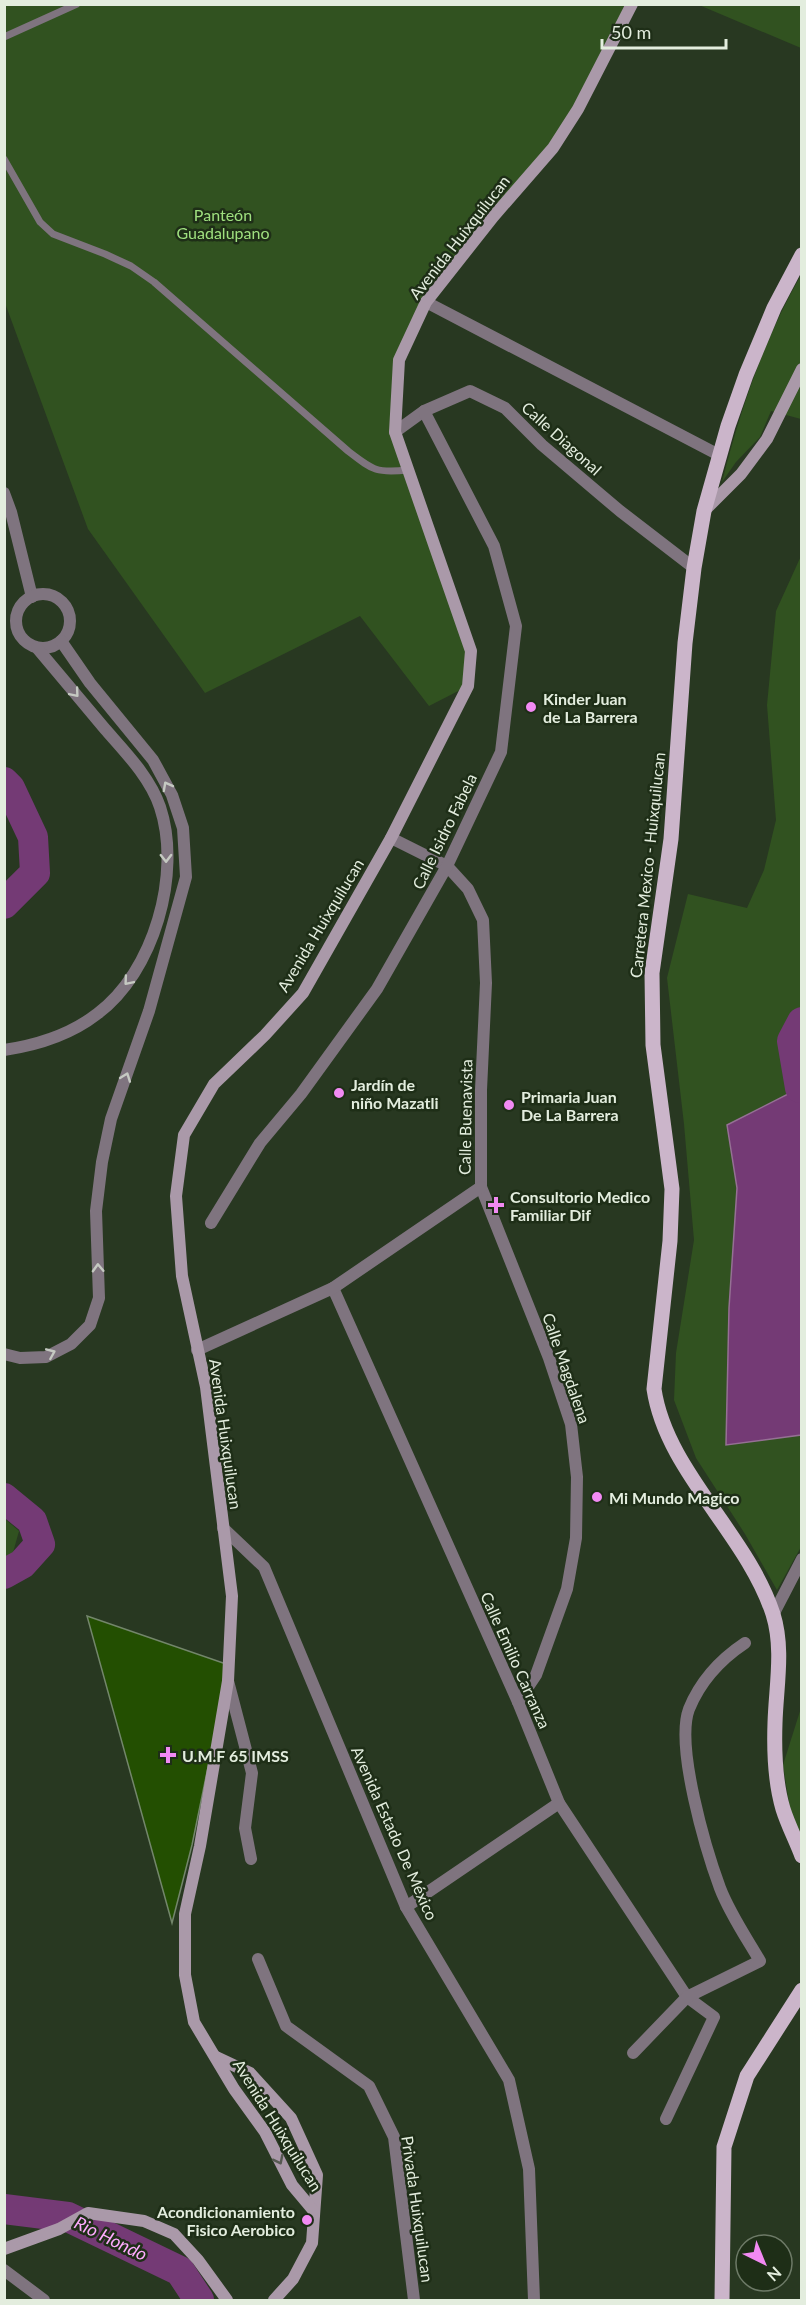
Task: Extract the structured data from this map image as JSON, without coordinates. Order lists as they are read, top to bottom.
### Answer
{
  "streets": {
    "main road": ["Carretera Mexico - Huixquilucan"],
    "street": [
      "Avenida Huixquilucan",
      "Calle Diagonal",
      "Calle Isidro Fabela",
      "Calle Buenavista",
      "Calle Magdalena",
      "Calle Emilio Carranza",
      "Avenida Estado De México",
      "Privada Huixquilucan"
    ]
  },
  "crossings": [
    ["Avenida Huixquilucan", "Calle Diagonal"],
    ["Avenida Huixquilucan", "Calle Buenavista"],
    ["Avenida Huixquilucan", "Avenida Estado De México"],
    ["Calle Diagonal", "Calle Isidro Fabela"],
    ["Calle Diagonal", "Carretera Mexico - Huixquilucan"],
    ["Calle Isidro Fabela", "Calle Buenavista"],
    ["Calle Buenavista", "Calle Magdalena"],
    ["Calle Buenavista", "Calle Emilio Carranza"],
    ["Calle Magdalena", "Calle Emilio Carranza"]
  ],
  "water": ["Rio Hondo"],
  "parks": ["Panteón Guadalupano"],
  "places": {
    "other": [
      "Kinder Juan de La Barrera",
      "Jardín de niño Mazatli",
      "Primaria Juan De La Barrera",
      "Mi Mundo Magico",
      "Acondicionamiento Fisico Aerobico"
    ],
    "health": ["Consultorio Medico Familiar Dif", "U.M.F 65 IMSS"]
  },
  "scale_bar": "50 m",
  "north": "bottom right"
}
